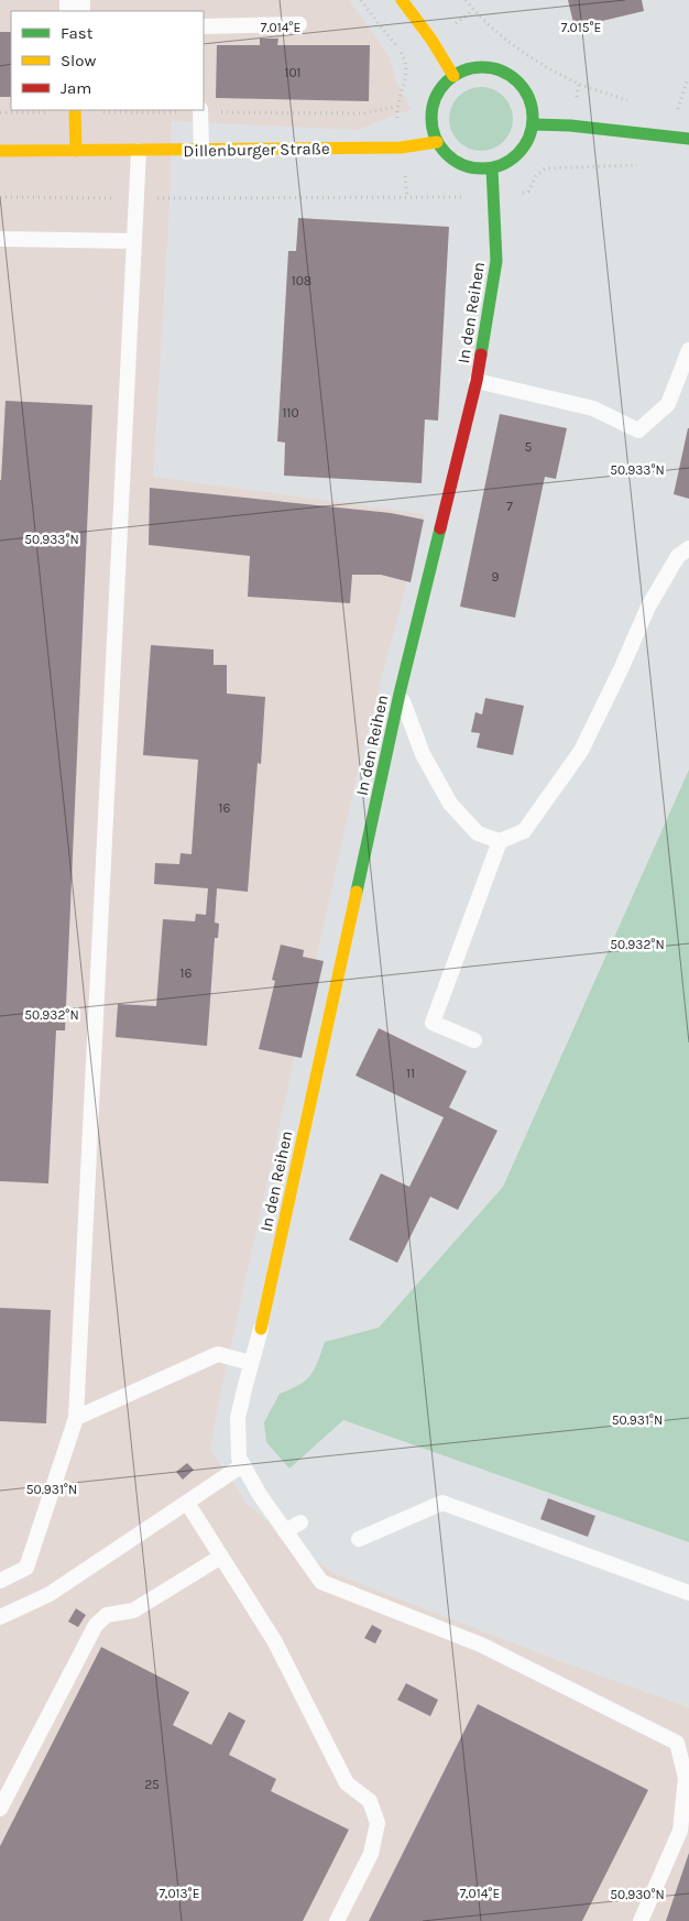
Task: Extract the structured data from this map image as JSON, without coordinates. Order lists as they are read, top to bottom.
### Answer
{
  "streets": {
    "street": ["Dillenburger Straße", "In den Reihen"]
  },
  "crossings": [
    ["Dillenburger Straße", "In den Reihen"]
  ],
  "house_numbers": [
    "101",
    "108",
    "110",
    "5",
    "7",
    "9",
    "16",
    "16",
    "11",
    "25"
  ],
  "legend": ["Fast", "Slow", "Jam"],
  "coordinates": [
    "7.014°E",
    "7.015°E",
    "50.933°N",
    "50.932°N",
    "50.931°N",
    "7.013°E",
    "50.930°N"
  ]
}
